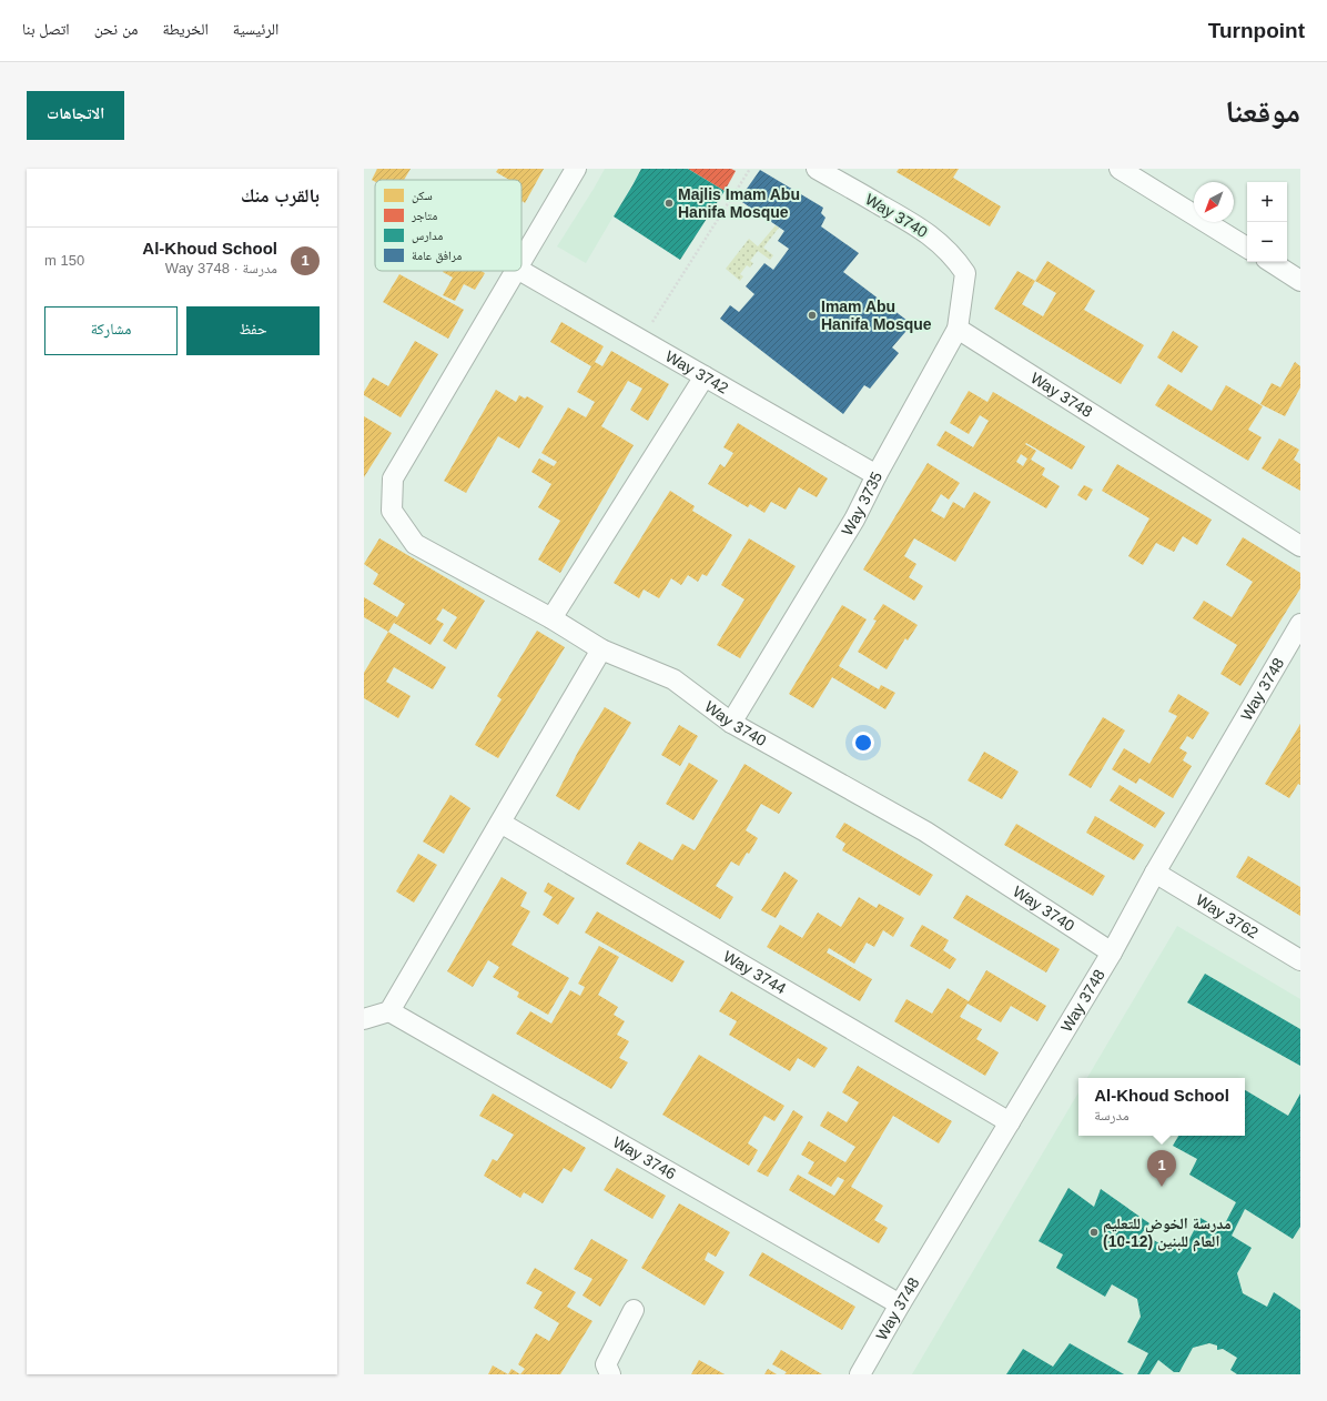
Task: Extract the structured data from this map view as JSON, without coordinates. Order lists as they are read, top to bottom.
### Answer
{
  "streets": {
    "street": [
      "Way 3740",
      "Way 3742",
      "Way 3748",
      "Way 3735",
      "Way 3762",
      "Way 3744",
      "Way 3746"
    ]
  },
  "crossings": [
    ["Way 3740", "Way 3748"],
    ["Way 3740", "Way 3735"],
    ["Way 3742", "Way 3735"],
    ["Way 3748", "Way 3735"],
    ["Way 3748", "Way 3762"],
    ["Way 3748", "Way 3744"],
    ["Way 3748", "Way 3746"]
  ],
  "places": ["Majlis Imam Abu Hanifa Mosque", "Imam Abu Hanifa Mosque", "مدرسة الخوض للتعليم العام للبنين (12-10)"],
  "legend": [
    "سكن",
    "متاجر",
    "مدارس",
    "مرافق عامة"
  ],
  "north": "bottom left",
  "page": {
    "header": "Turnpoint",
    "nav": [
      "الرئيسية",
      "الخريطة",
      "من نحن",
      "اتصل بنا"
    ],
    "title": "موقعنا",
    "buttons": [
      "الاتجاهات",
      ["حفظ", "مشاركة"]
    ],
    "heading": "بالقرب منك",
    "map_buttons": ["+", "−"],
    "list": [
      {
        "mark": "1",
        "name": "Al-Khoud School",
        "note": "مدرسة · Way 3748",
        "value": "150 m"
      }
    ],
    "popup": ["Al-Khoud School", "مدرسة"],
    "pins": "1"
  }
}
